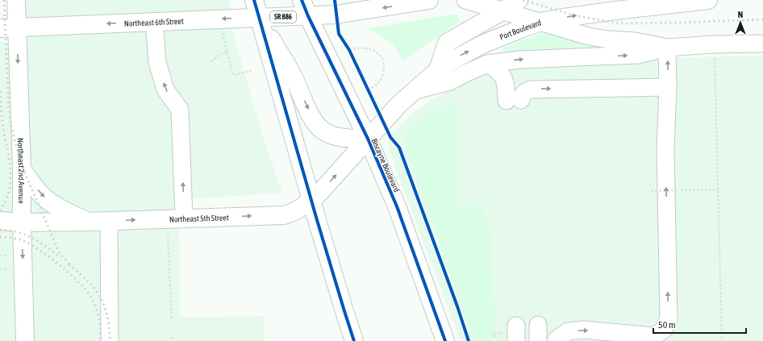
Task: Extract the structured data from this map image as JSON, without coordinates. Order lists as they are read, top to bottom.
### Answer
{
  "streets": {
    "main road": [
      "SR 886",
      "Northeast 6th Street",
      "Port Boulevard",
      "Biscayne Boulevard",
      "Northeast 2nd Avenue",
      "Northeast 5th Street"
    ]
  },
  "crossings": [
    ["Northeast 6th Street", "Biscayne Boulevard"],
    ["Northeast 6th Street", "Northeast 2nd Avenue"],
    ["Port Boulevard", "Biscayne Boulevard"],
    ["Port Boulevard", "Northeast 5th Street"],
    ["Biscayne Boulevard", "Northeast 5th Street"],
    ["Northeast 2nd Avenue", "Northeast 5th Street"]
  ],
  "one_way": [
    "Northeast 6th Street",
    "Port Boulevard",
    "Northeast 2nd Avenue",
    "Northeast 5th Street"
  ],
  "scale_bar": "50 m",
  "north": "top"
}
